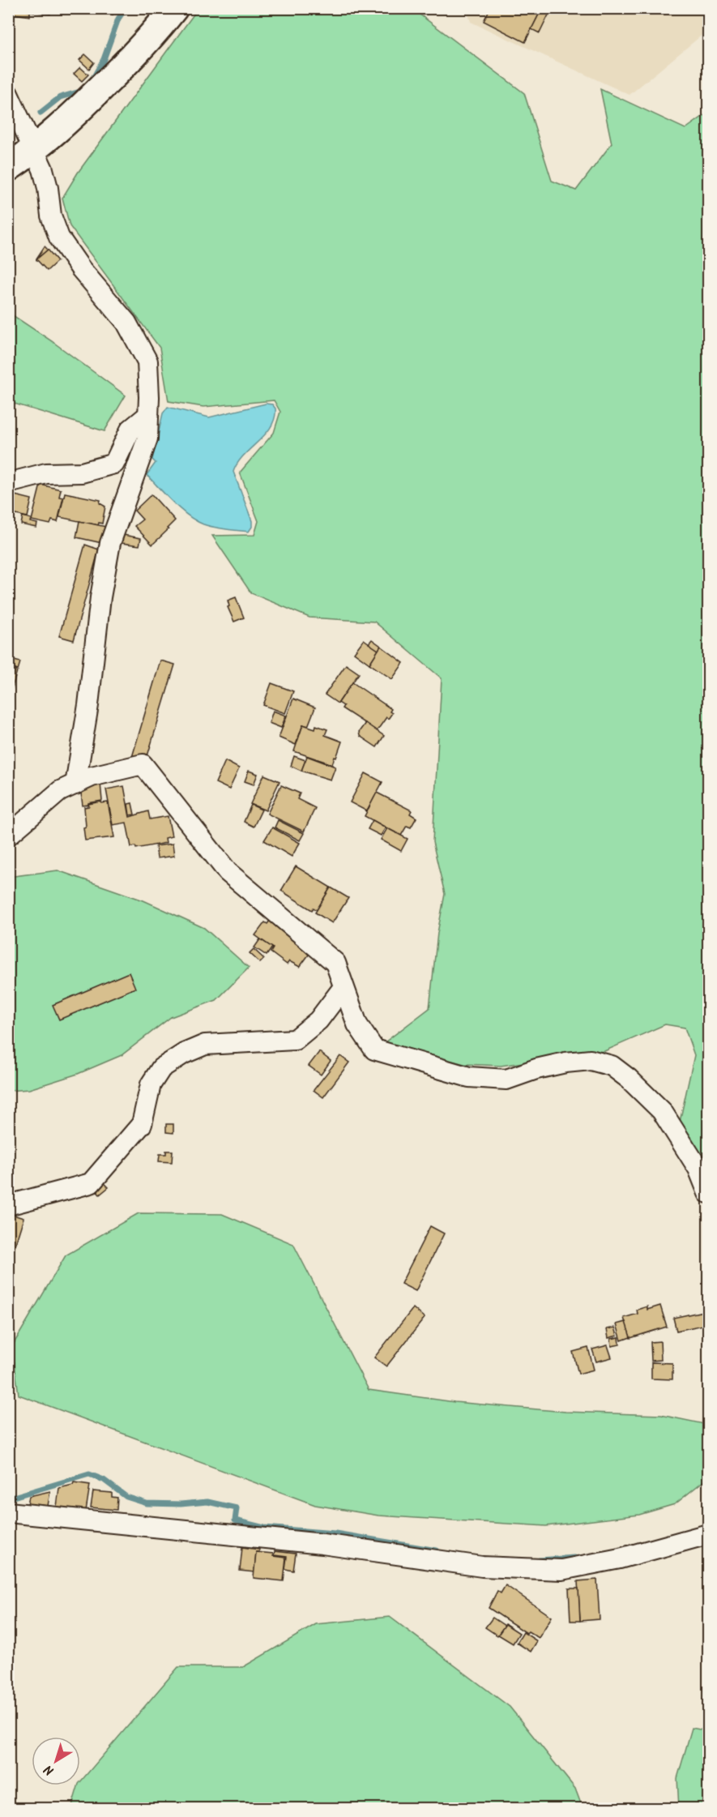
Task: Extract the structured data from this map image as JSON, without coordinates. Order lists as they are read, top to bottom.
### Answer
{
  "north": "bottom left"
}
